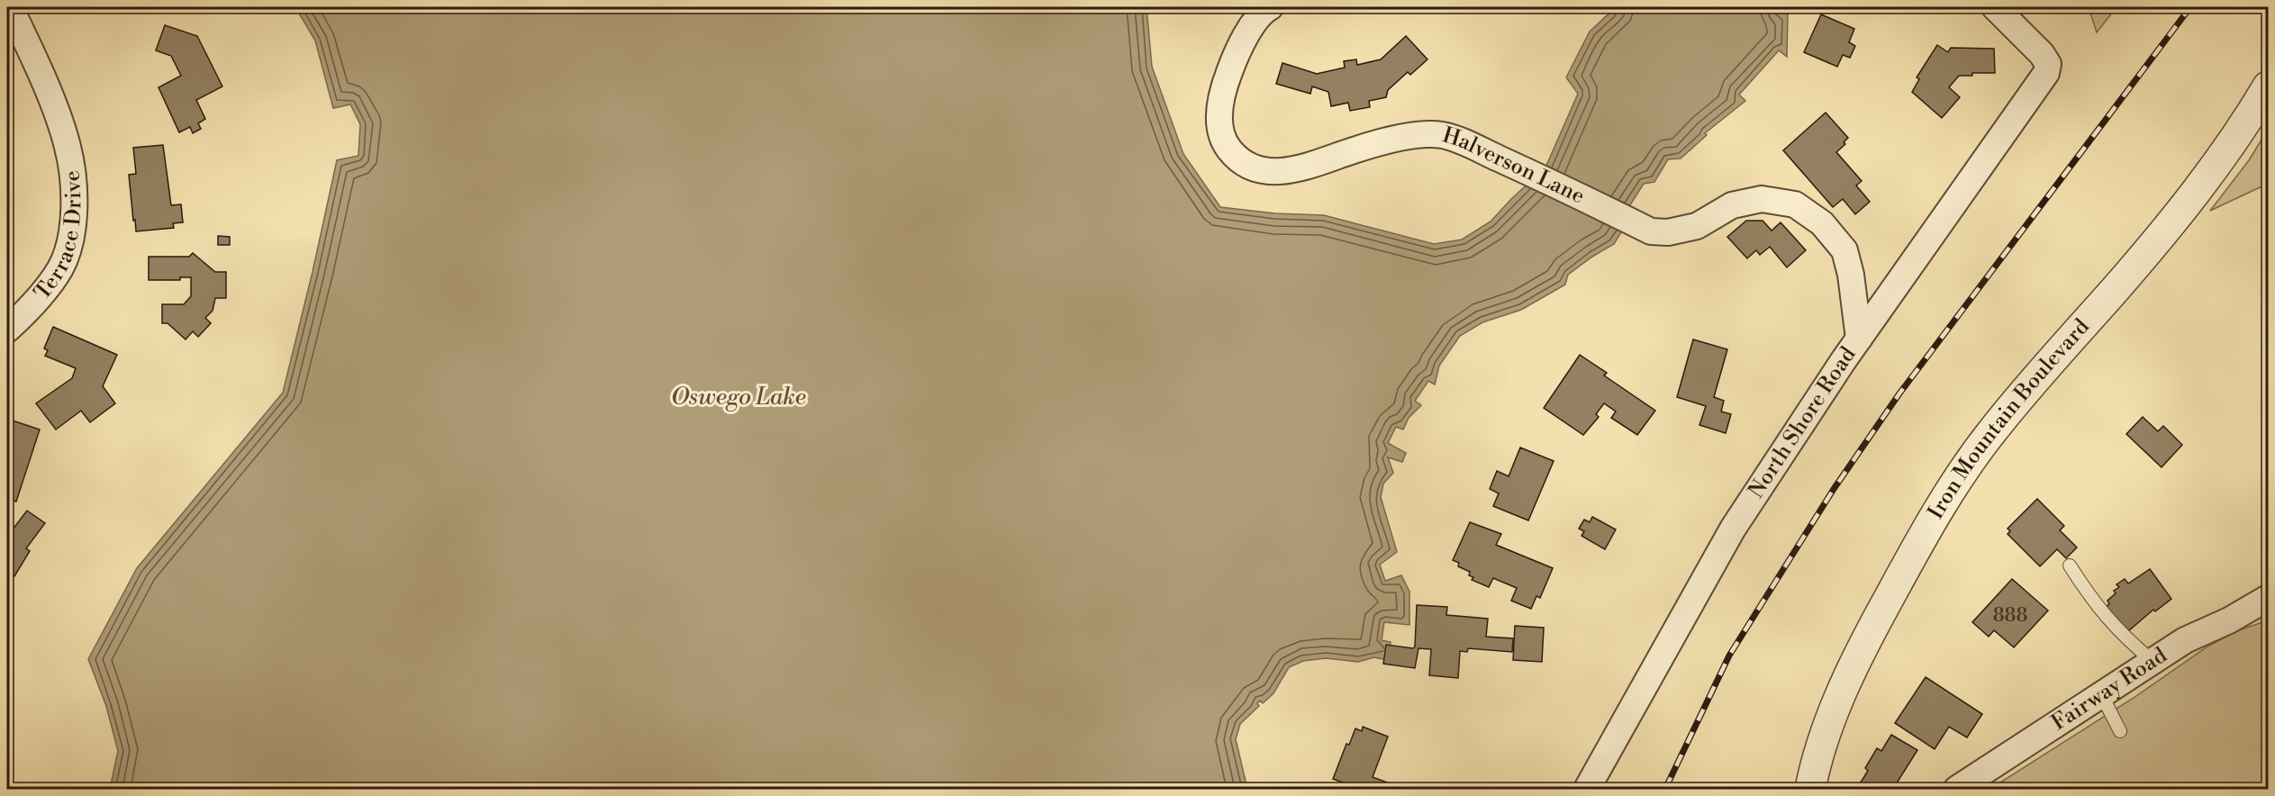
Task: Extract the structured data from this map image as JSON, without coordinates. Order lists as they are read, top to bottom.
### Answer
{
  "streets": {
    "street": [
      "Halverson Lane",
      "Terrace Drive",
      "Iron Mountain Boulevard",
      "North Shore Road",
      "Fairway Road"
    ]
  },
  "crossings": [
    ["Halverson Lane", "North Shore Road"]
  ],
  "water": ["Oswego Lake"],
  "house_numbers": ["888"]
}
